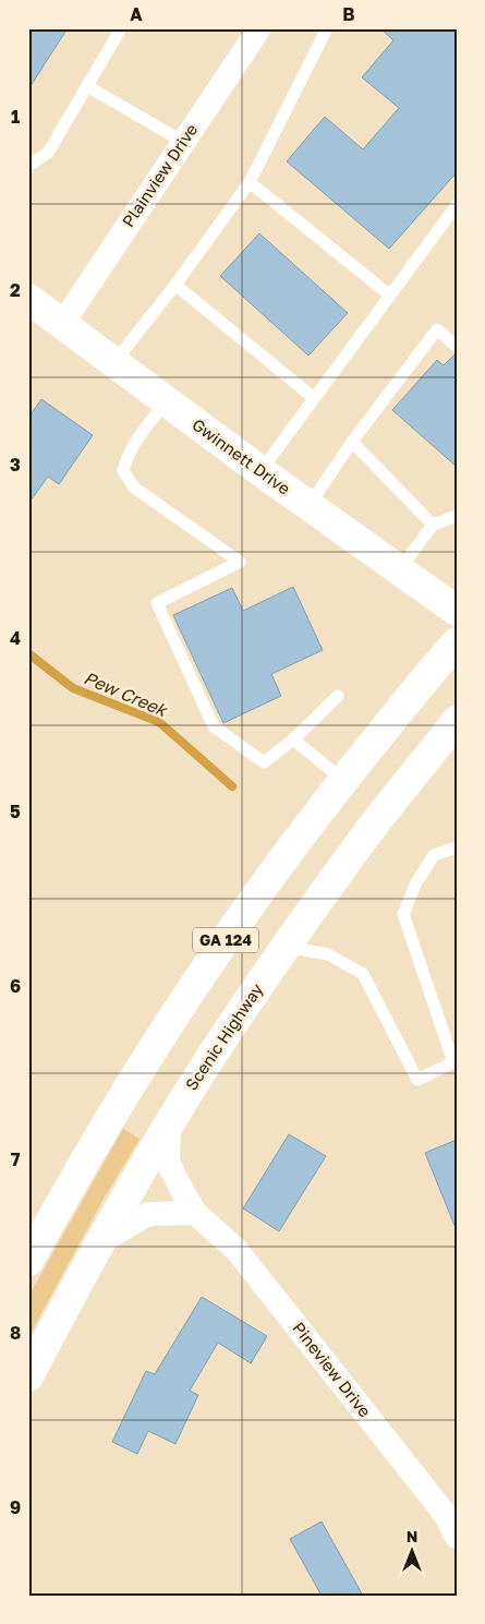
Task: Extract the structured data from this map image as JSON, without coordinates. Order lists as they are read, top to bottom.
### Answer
{
  "streets": {
    "main road": ["Gwinnett Drive", "GA 124", "Scenic Highway"],
    "street": ["Plainview Drive", "Pineview Drive"]
  },
  "crossings": [
    ["Plainview Drive", "Gwinnett Drive"]
  ],
  "water": ["Pew Creek"],
  "north": "top",
  "grid": {
    "columns": ["A", "B"],
    "rows": [
      "1",
      "2",
      "3",
      "4",
      "5",
      "6",
      "7",
      "8",
      "9"
    ]
  }
}
